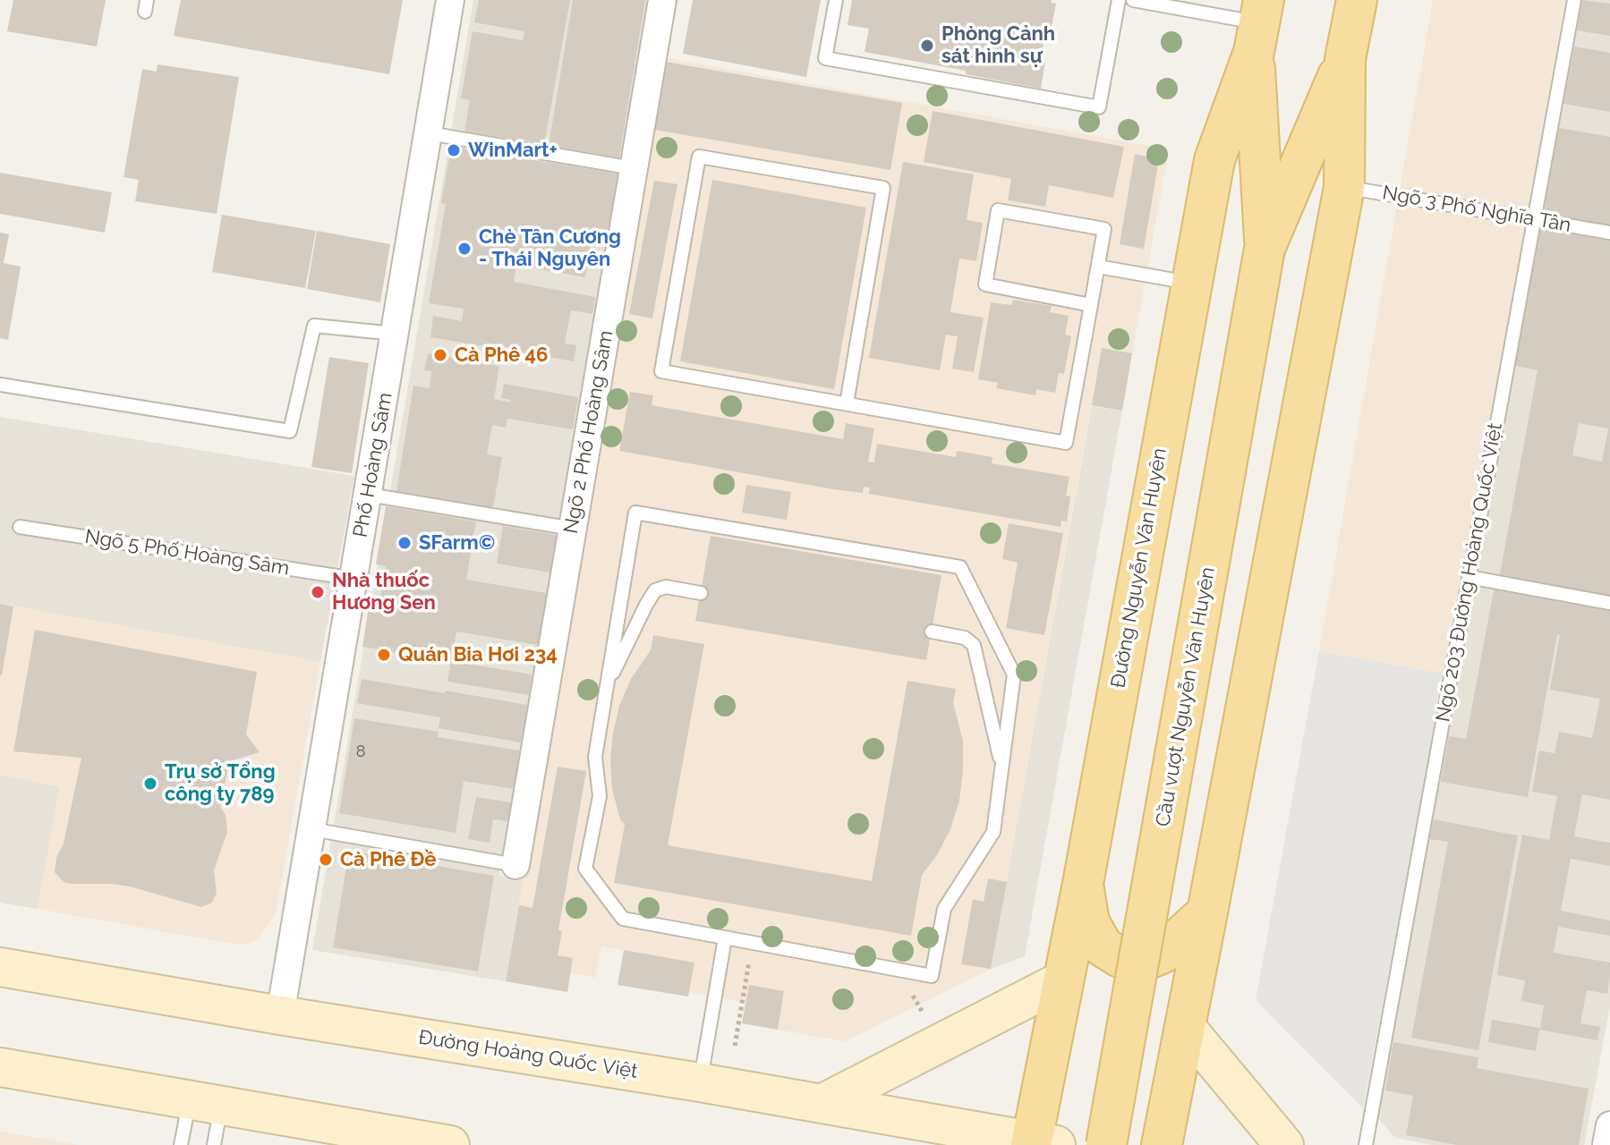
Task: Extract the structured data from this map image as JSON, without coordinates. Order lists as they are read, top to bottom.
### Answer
{
  "streets": {
    "main road": ["Đường Nguyễn Văn Huyên", "Cầu vượt Nguyễn Văn Huyên", "Đường Hoàng Quốc Việt"],
    "street": ["Ngõ 2 Phố Hoàng Sâm", "Phố Hoàng Sâm"],
    "lane": ["Ngõ 3 Phố Nghĩa Tân", "Ngõ 5 Phố Hoàng Sâm", "Ngõ 203 Đường Hoàng Quốc Việt"]
  },
  "crossings": [
    ["Ngõ 3 Phố Nghĩa Tân", "Ngõ 203 Đường Hoàng Quốc Việt"],
    ["Phố Hoàng Sâm", "Ngõ 5 Phố Hoàng Sâm"],
    ["Phố Hoàng Sâm", "Đường Hoàng Quốc Việt"],
    ["Đường Nguyễn Văn Huyên", "Cầu vượt Nguyễn Văn Huyên"],
    ["Đường Nguyễn Văn Huyên", "Đường Hoàng Quốc Việt"]
  ],
  "places": [
    "Phòng Cảnh sát hình sự",
    "WinMart+",
    "Chè Tân Cương - Thái Nguyên",
    "Cà Phê 46",
    "SFarm©",
    "Nhà thuốc Hương Sen",
    "Quán Bia Hơi 234",
    "Trụ sở Tổng công ty 789",
    "Cà Phê Đề"
  ],
  "house_numbers": ["8"]
}
